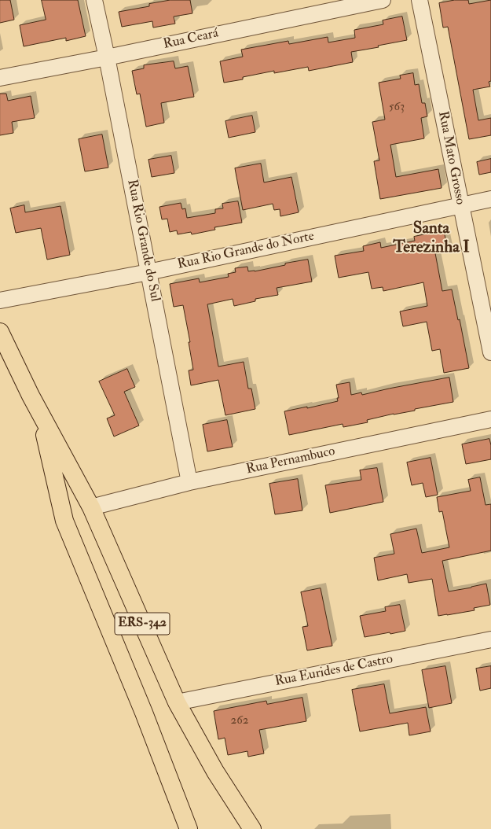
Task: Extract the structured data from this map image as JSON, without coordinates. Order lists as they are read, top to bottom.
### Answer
{
  "streets": {
    "main road": ["ERS-342"],
    "street": [
      "Rua Ceará",
      "Rua Mato Grosso",
      "Rua Rio Grande do Sul",
      "Rua Rio Grande do Norte",
      "Rua Pernambuco",
      "Rua Eurides de Castro"
    ]
  },
  "crossings": [
    ["Rua Ceará", "Rua Rio Grande do Sul"],
    ["Rua Mato Grosso", "Rua Rio Grande do Norte"],
    ["Rua Rio Grande do Sul", "Rua Rio Grande do Norte"],
    ["Rua Rio Grande do Sul", "Rua Pernambuco"],
    ["Rua Pernambuco", "ERS-342"],
    ["ERS-342", "Rua Eurides de Castro"]
  ],
  "districts": ["Santa Terezinha I"],
  "house_numbers": ["563", "262"]
}
